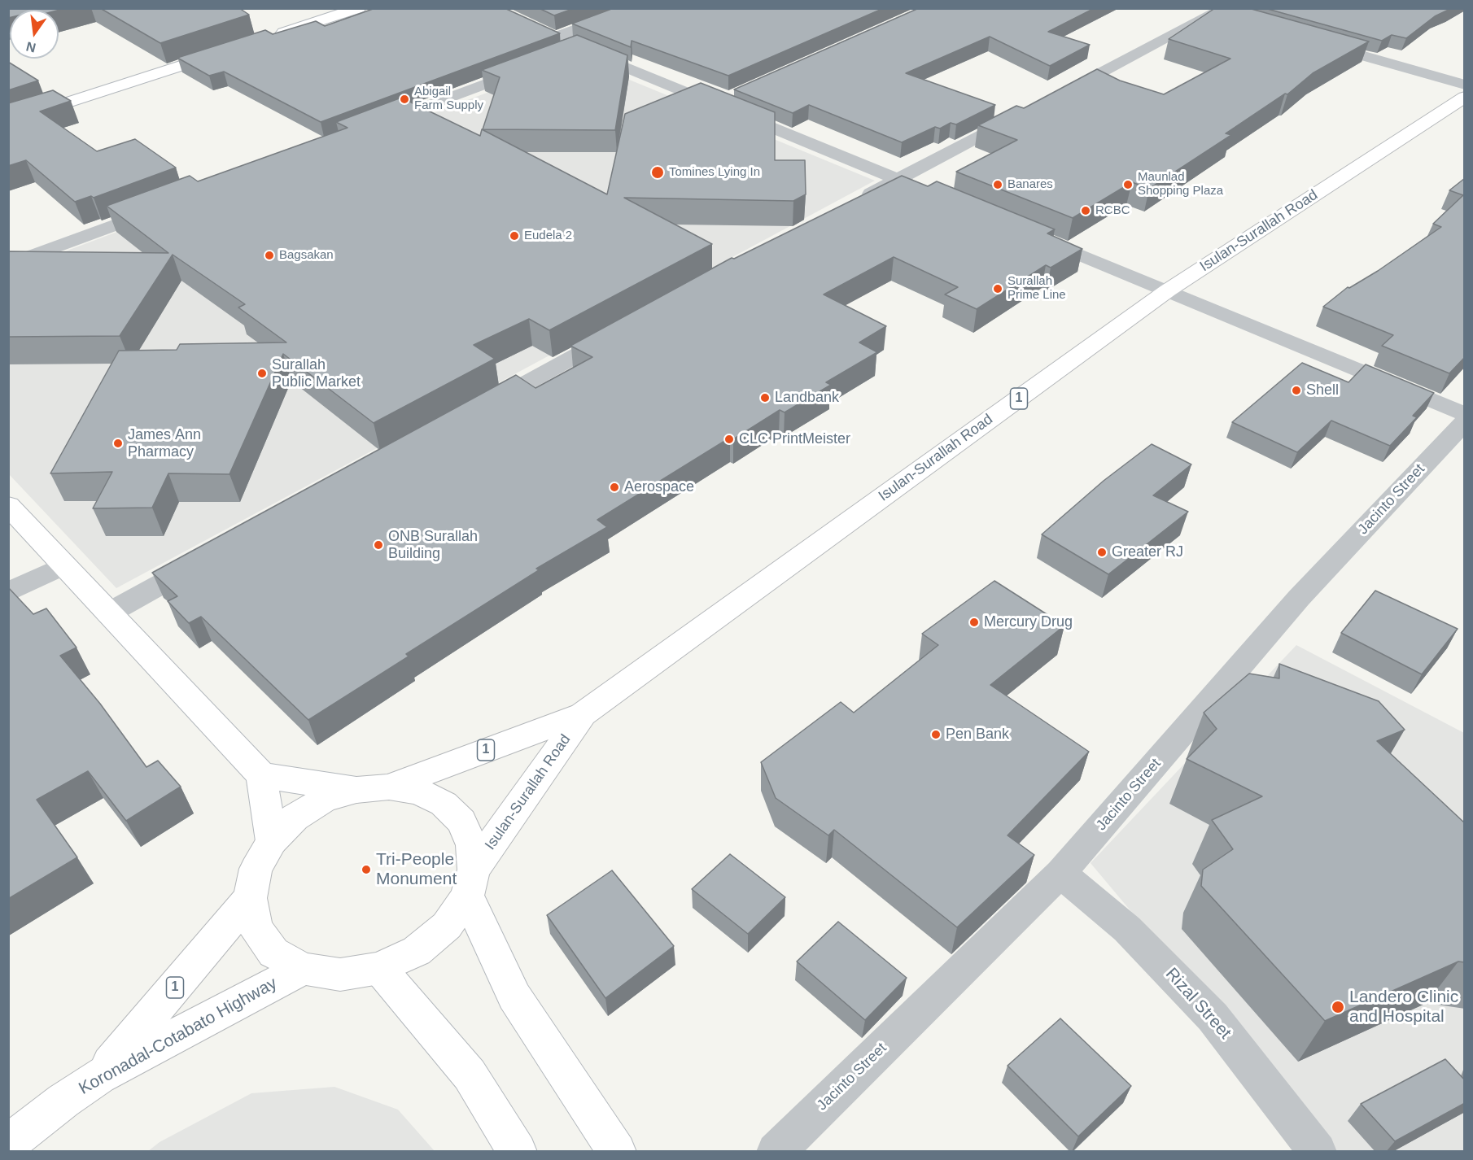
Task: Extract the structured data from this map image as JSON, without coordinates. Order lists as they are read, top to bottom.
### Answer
{
  "streets": {
    "main road": ["Isulan-Surallah Road", "1", "Koronadal-Cotabato Highway"],
    "street": ["Jacinto Street", "Rizal Street"]
  },
  "crossings": [
    ["Isulan-Surallah Road", "1"],
    ["1", "Koronadal-Cotabato Highway"],
    ["Jacinto Street", "Rizal Street"]
  ],
  "places": [
    "Abigail Farm Supply",
    "Tomines Lying In",
    "Banares",
    "Maunlad Shopping Plaza",
    "RCBC",
    "Eudela 2",
    "Bagsakan",
    "Surallah Prime Line",
    "Surallah Public Market",
    "Shell",
    "Landbank",
    "CLC PrintMeister",
    "James Ann Pharmacy",
    "Aerospace",
    "ONB Surallah Building",
    "Greater RJ",
    "Mercury Drug",
    "Pen Bank",
    "Tri-People Monument",
    "Landero Clinic and Hospital"
  ],
  "north": "bottom"
}
